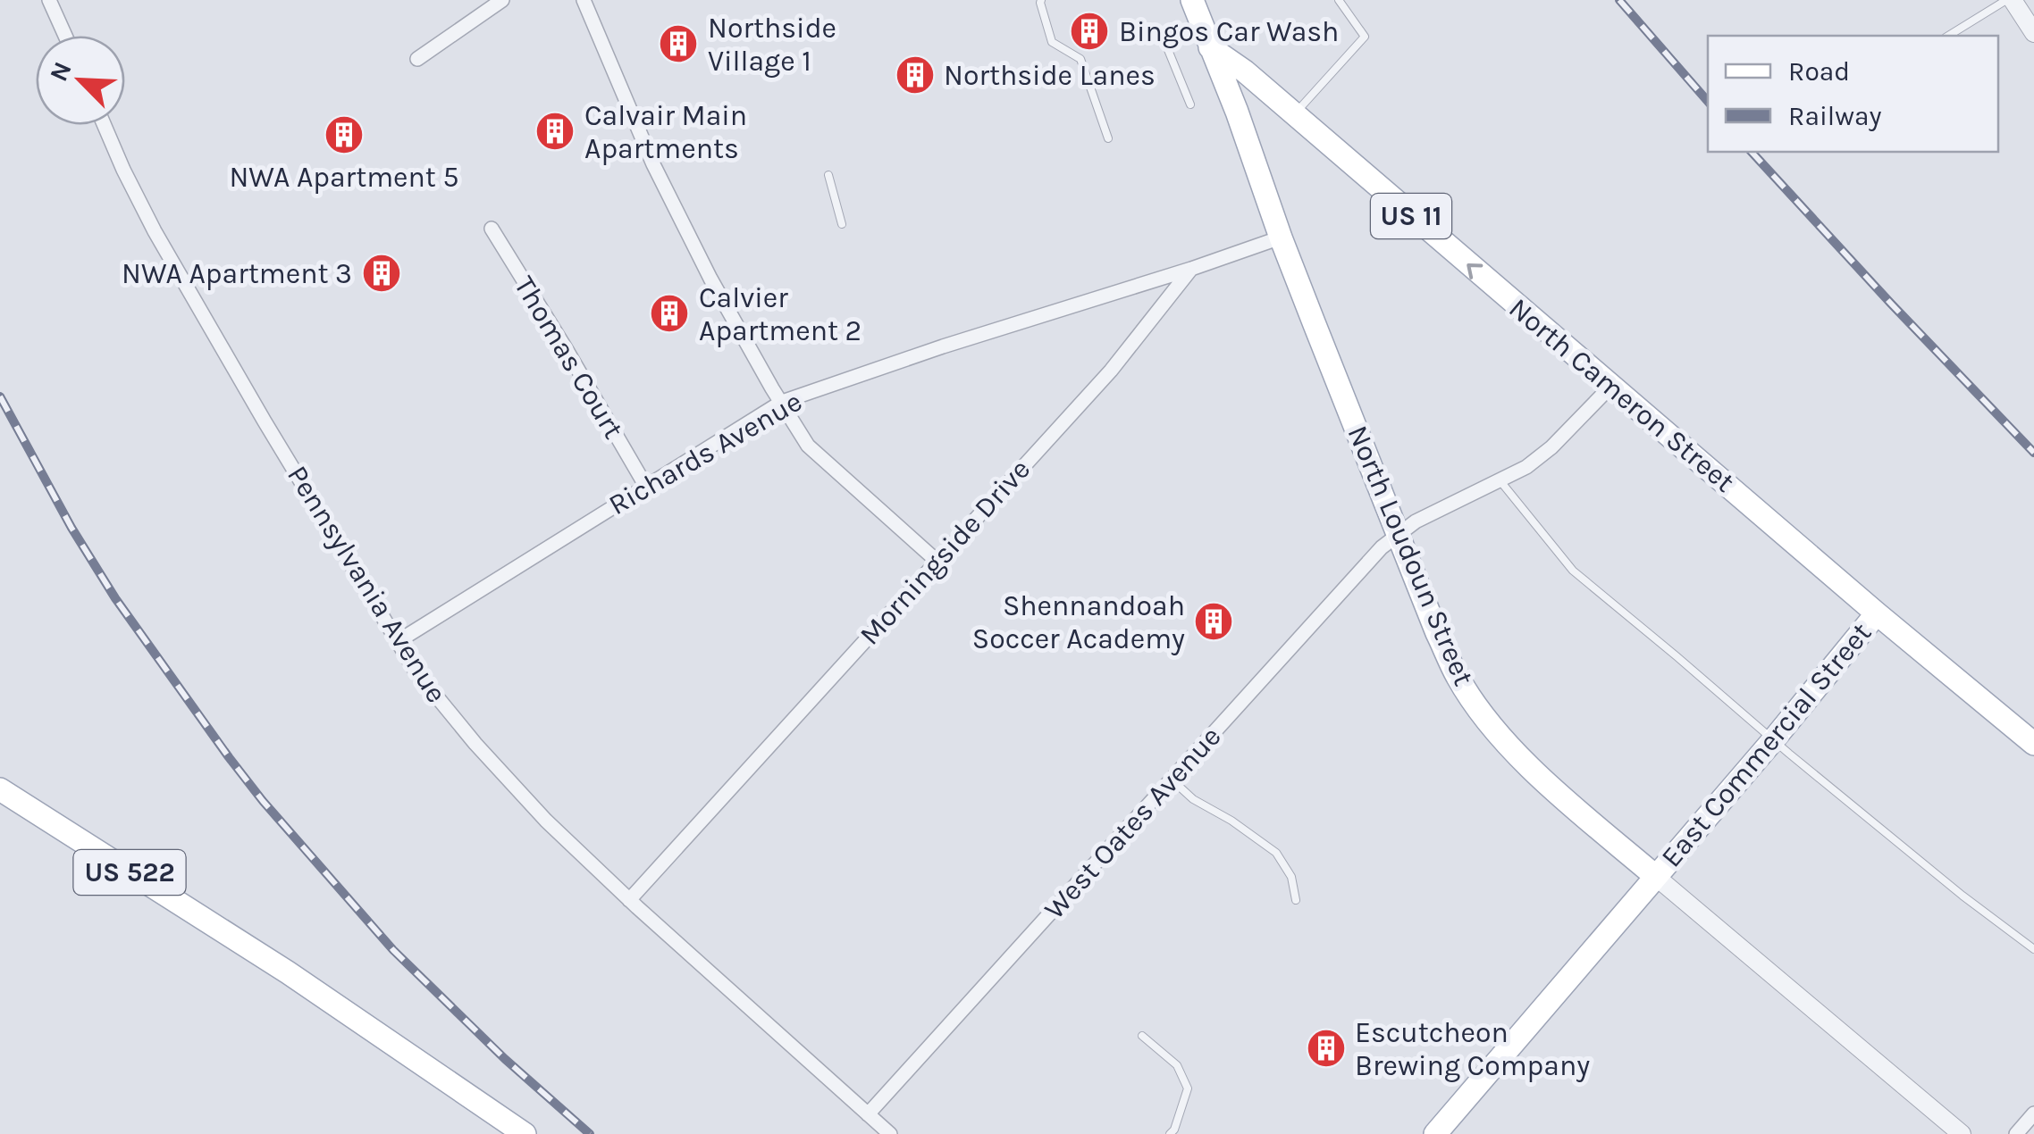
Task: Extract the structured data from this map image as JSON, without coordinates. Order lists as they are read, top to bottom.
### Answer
{
  "streets": {
    "main road": [
      "US 11",
      "North Cameron Street",
      "North Loudoun Street",
      "East Commercial Street",
      "US 522"
    ],
    "street": [
      "Thomas Court",
      "Richards Avenue",
      "Morningside Drive",
      "Pennsylvania Avenue",
      "West Oates Avenue"
    ]
  },
  "crossings": [
    ["Thomas Court", "Richards Avenue"],
    ["North Cameron Street", "North Loudoun Street"],
    ["North Cameron Street", "East Commercial Street"],
    ["North Cameron Street", "West Oates Avenue"],
    ["Richards Avenue", "Morningside Drive"],
    ["Richards Avenue", "Pennsylvania Avenue"],
    ["Morningside Drive", "Pennsylvania Avenue"],
    ["North Loudoun Street", "East Commercial Street"],
    ["North Loudoun Street", "West Oates Avenue"],
    ["Pennsylvania Avenue", "West Oates Avenue"]
  ],
  "one_way": ["North Cameron Street"],
  "places": {
    "building": [
      "Bingos Car Wash",
      "Northside Village 1",
      "Northside Lanes",
      "Calvair Main Apartments",
      "NWA Apartment 5",
      "NWA Apartment 3",
      "Calvier Apartment 2",
      "Shennandoah Soccer Academy",
      "Escutcheon Brewing Company"
    ]
  },
  "legend": ["Road", "Railway"],
  "north": "top left"
}
